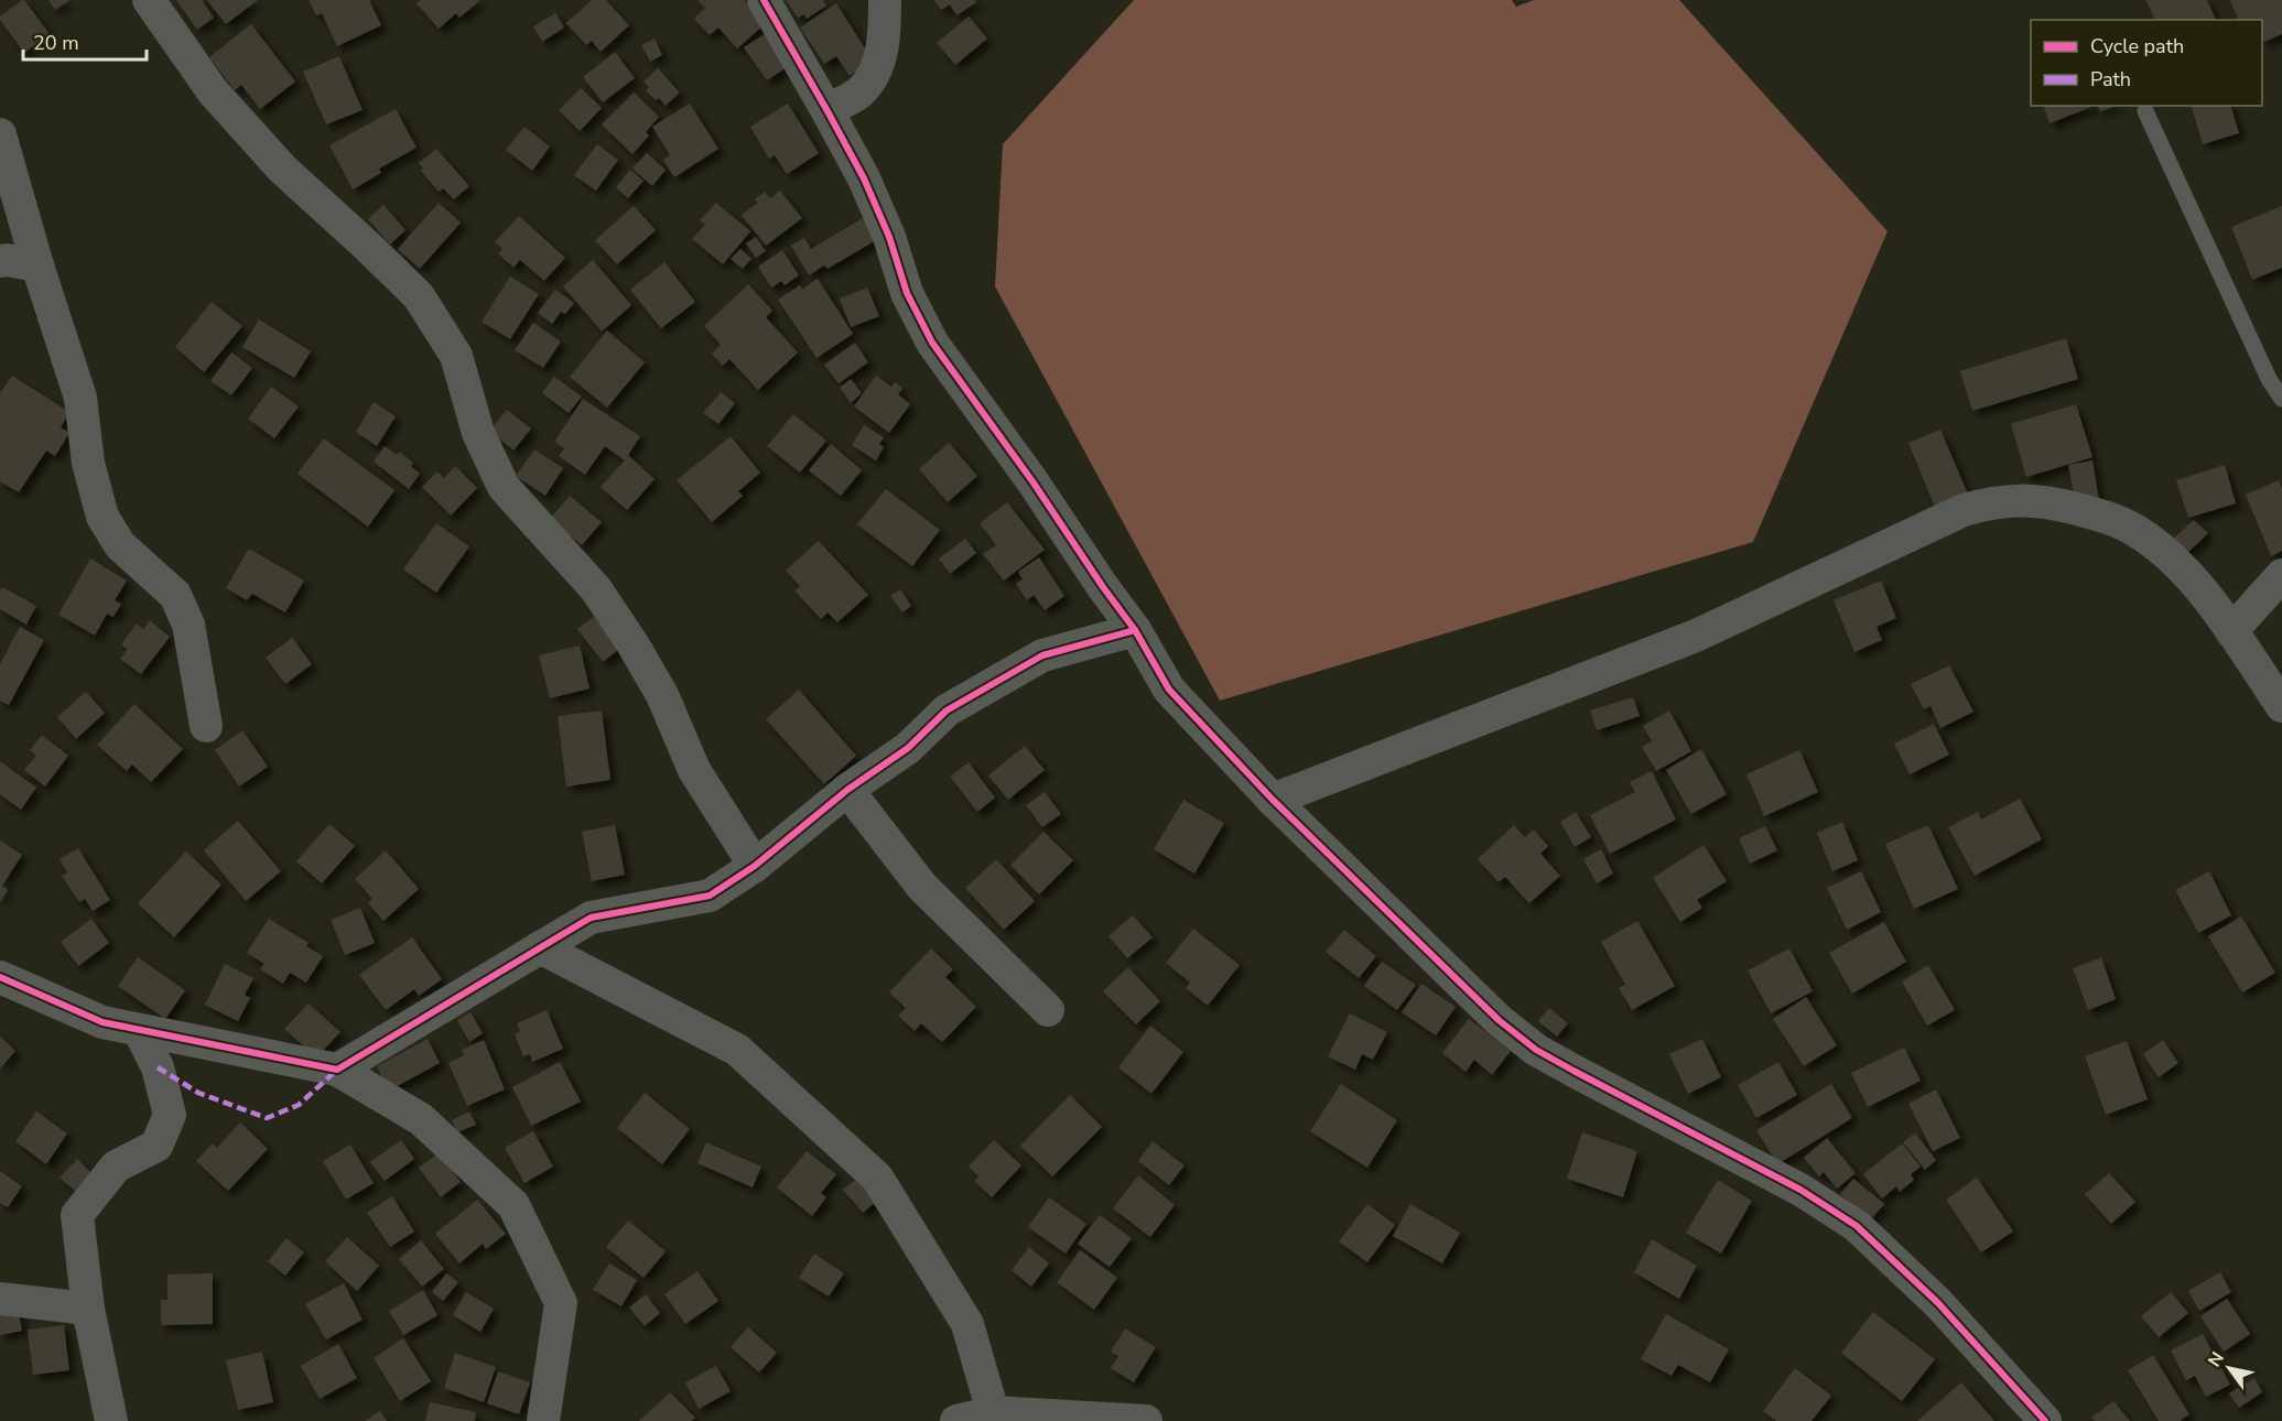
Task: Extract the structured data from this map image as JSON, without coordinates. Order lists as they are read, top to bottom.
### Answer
{
  "legend": ["Cycle path", "Path"],
  "scale_bar": "20 m",
  "north": "top left"
}
